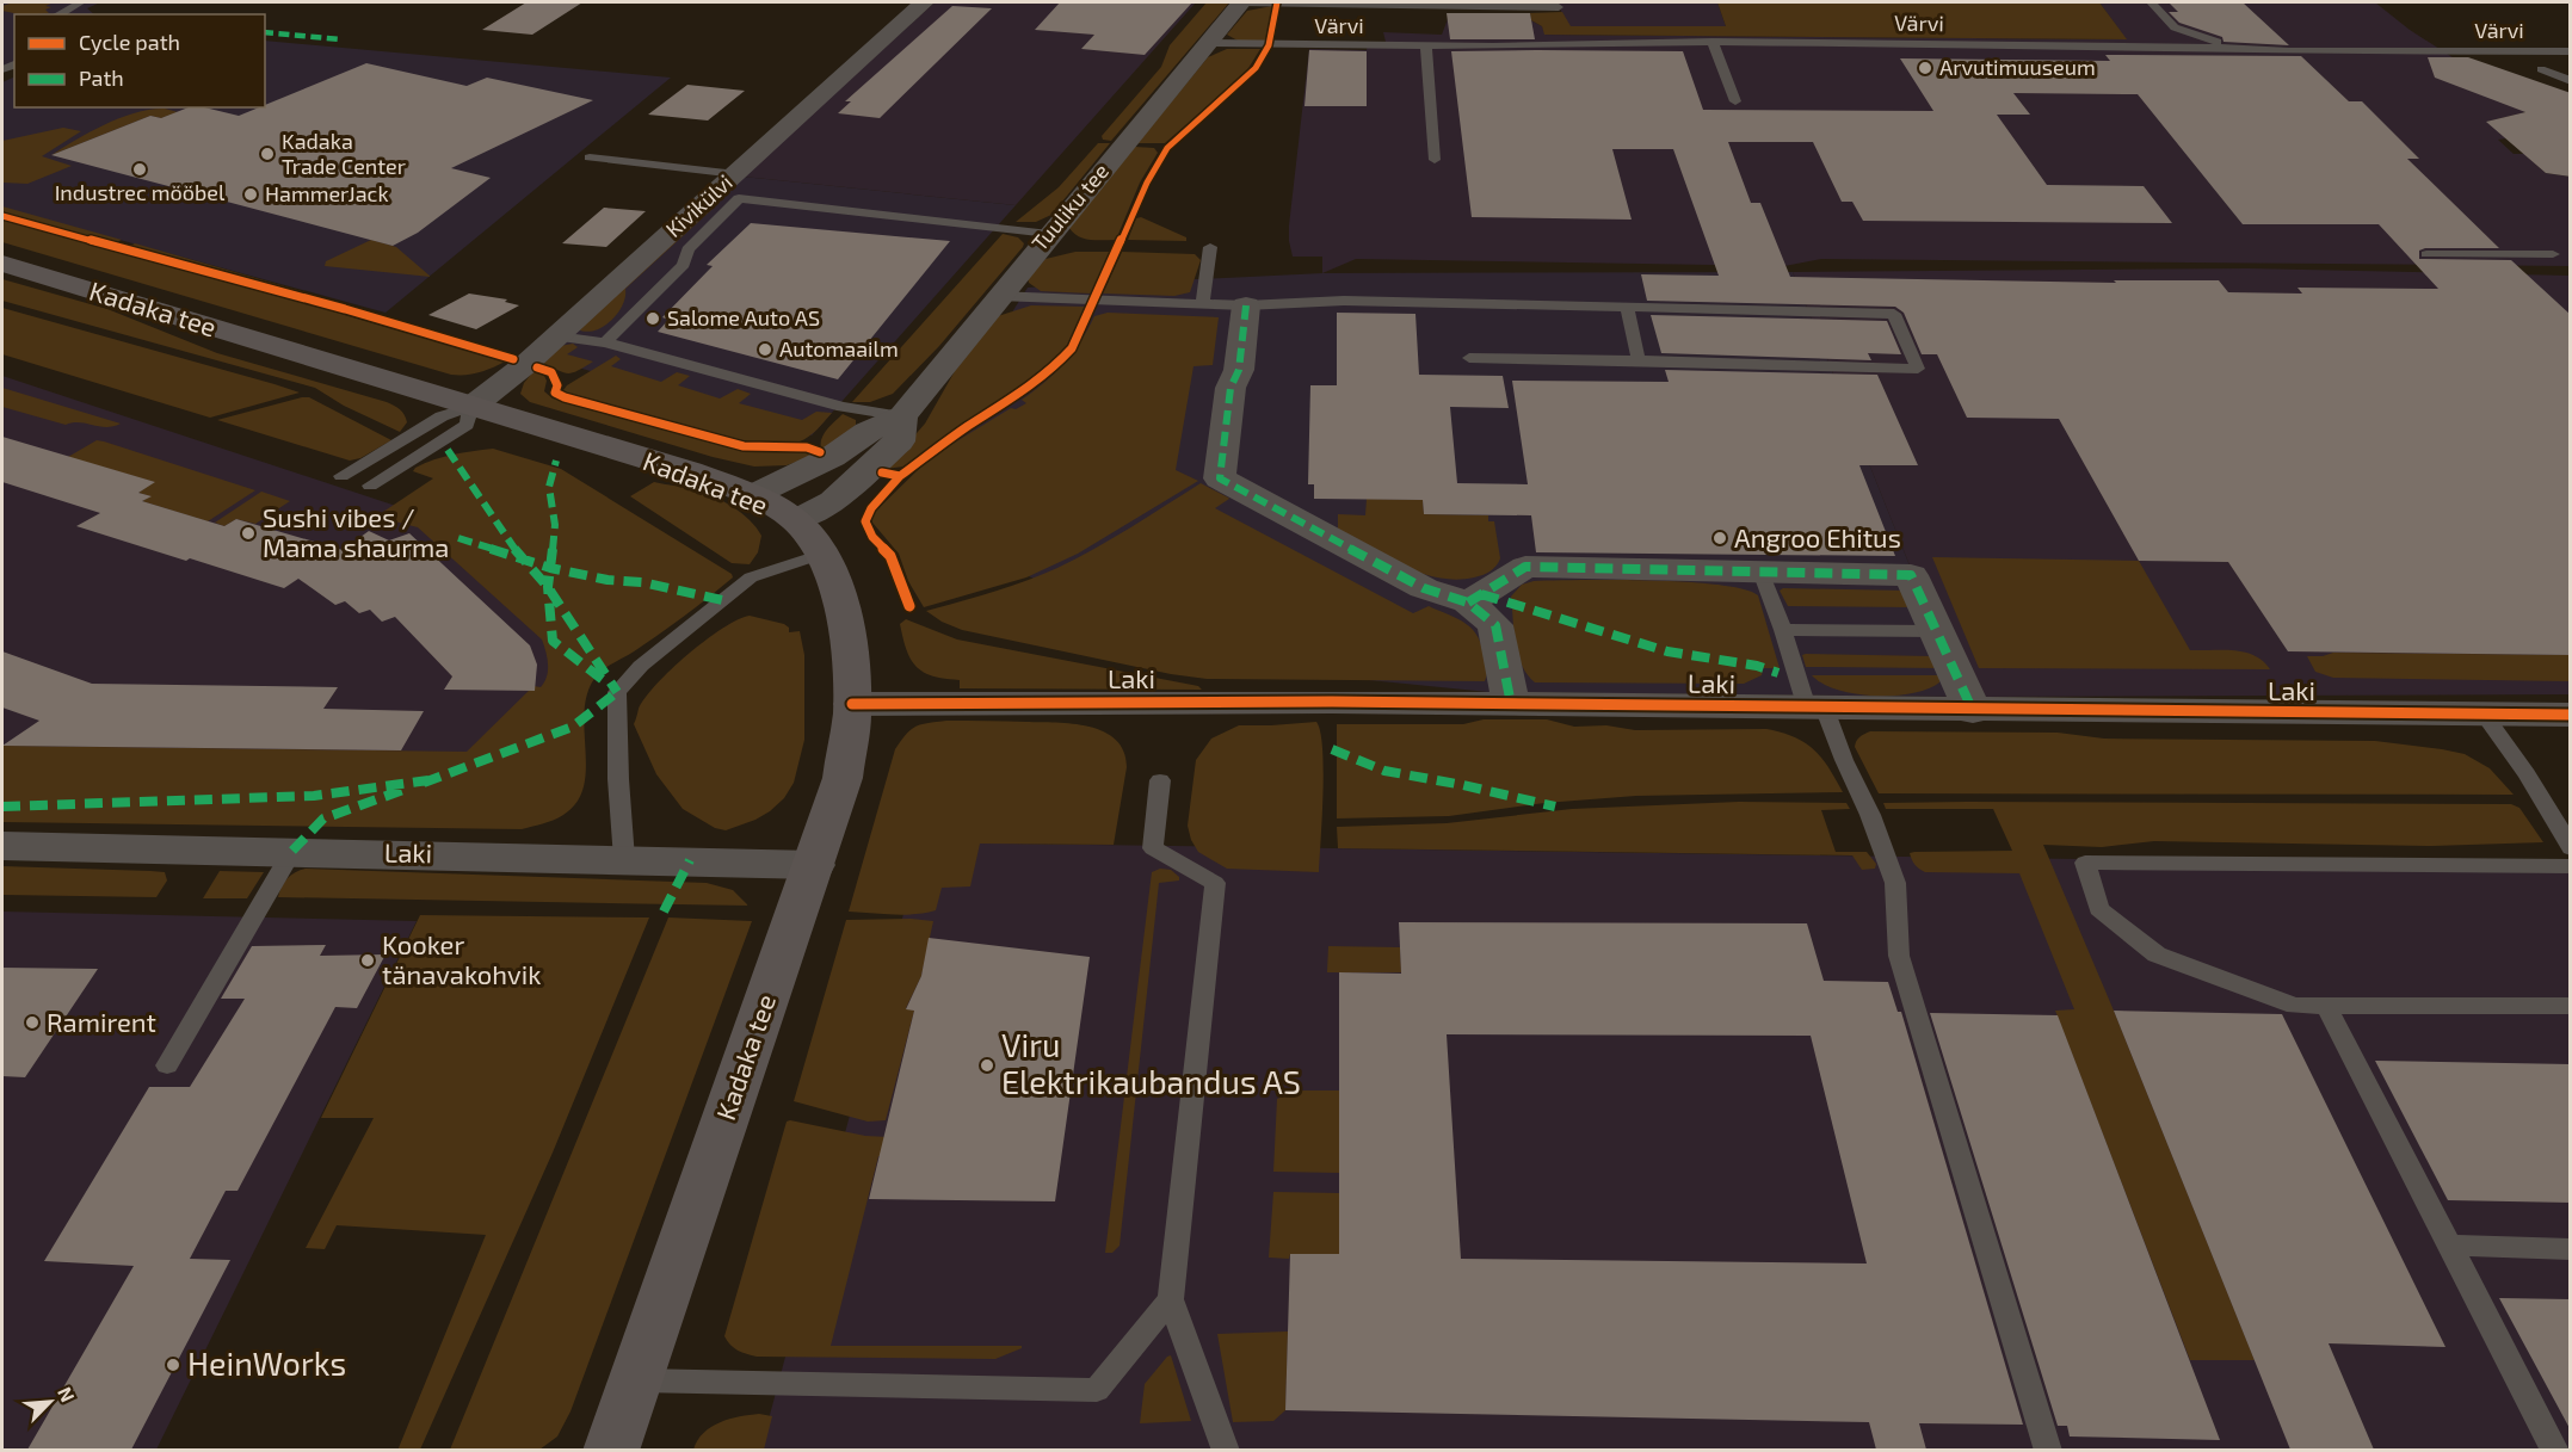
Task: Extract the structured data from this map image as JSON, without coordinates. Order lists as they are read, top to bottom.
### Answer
{
  "streets": {
    "main road": ["Kadaka tee"],
    "street": ["Kivikülvi", "Tuuliku tee", "Laki"],
    "lane": ["Värvi"]
  },
  "crossings": [
    ["Värvi", "Tuuliku tee"],
    ["Kivikülvi", "Kadaka tee"],
    ["Tuuliku tee", "Kadaka tee"],
    ["Kadaka tee", "Laki"]
  ],
  "places": [
    "Arvutimuuseum",
    "Kadaka Trade Center",
    "Industrec mööbel",
    "HammerJack",
    "Salome Auto AS",
    "Automaailm",
    "Sushi vibes / Mama shaurma",
    "Angroo Ehitus",
    "Kooker tänavakohvik",
    "Ramirent",
    "Viru Elektrikaubandus AS",
    "HeinWorks"
  ],
  "legend": ["Cycle path", "Path"],
  "north": "top right"
}
